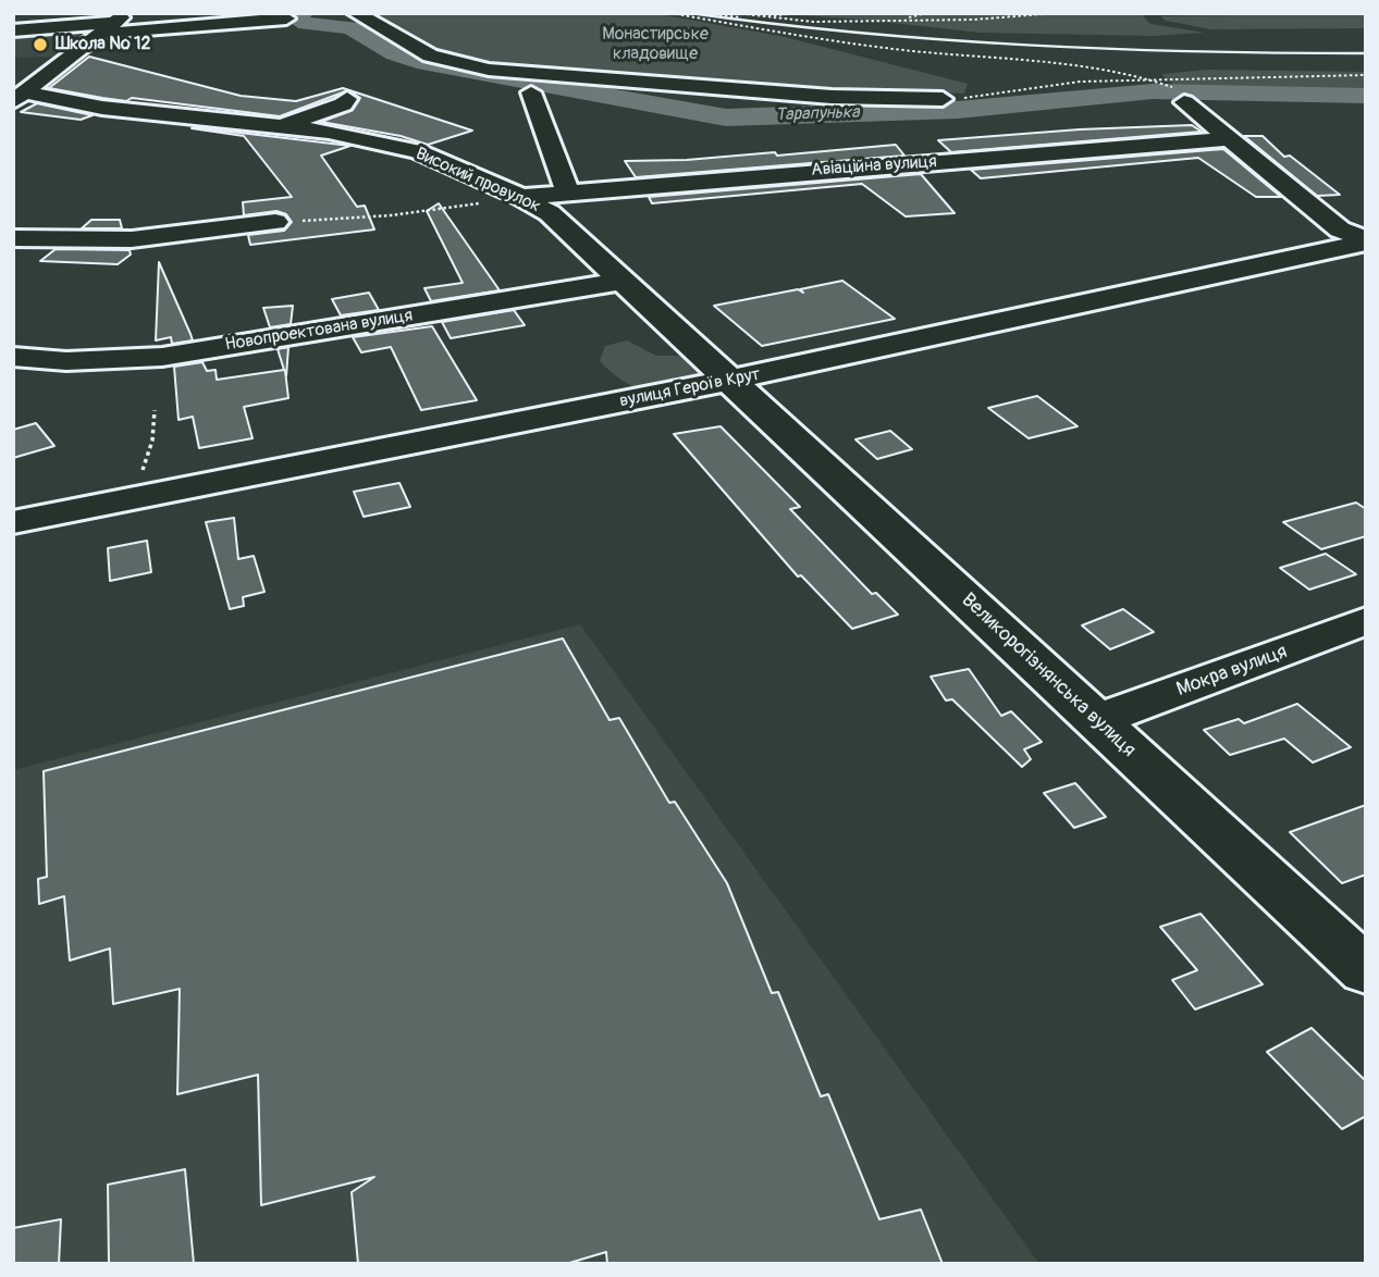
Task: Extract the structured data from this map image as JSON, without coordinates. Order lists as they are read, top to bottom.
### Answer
{
  "streets": {
    "street": [
      "Авіаційна вулиця",
      "Високий провулок",
      "Новопроектована вулиця",
      "вулиця Героїв Крут",
      "Мокра вулиця",
      "Великорогізнянська вулиця"
    ]
  },
  "crossings": [
    ["Авіаційна вулиця", "Високий провулок"],
    ["Високий провулок", "Новопроектована вулиця"],
    ["Високий провулок", "вулиця Героїв Крут"],
    ["Високий провулок", "Великорогізнянська вулиця"],
    ["вулиця Героїв Крут", "Великорогізнянська вулиця"],
    ["Мокра вулиця", "Великорогізнянська вулиця"]
  ],
  "water": ["Тарапунька"],
  "parks": ["Монастирське кладовище"],
  "places": ["Школа № 12"]
}
